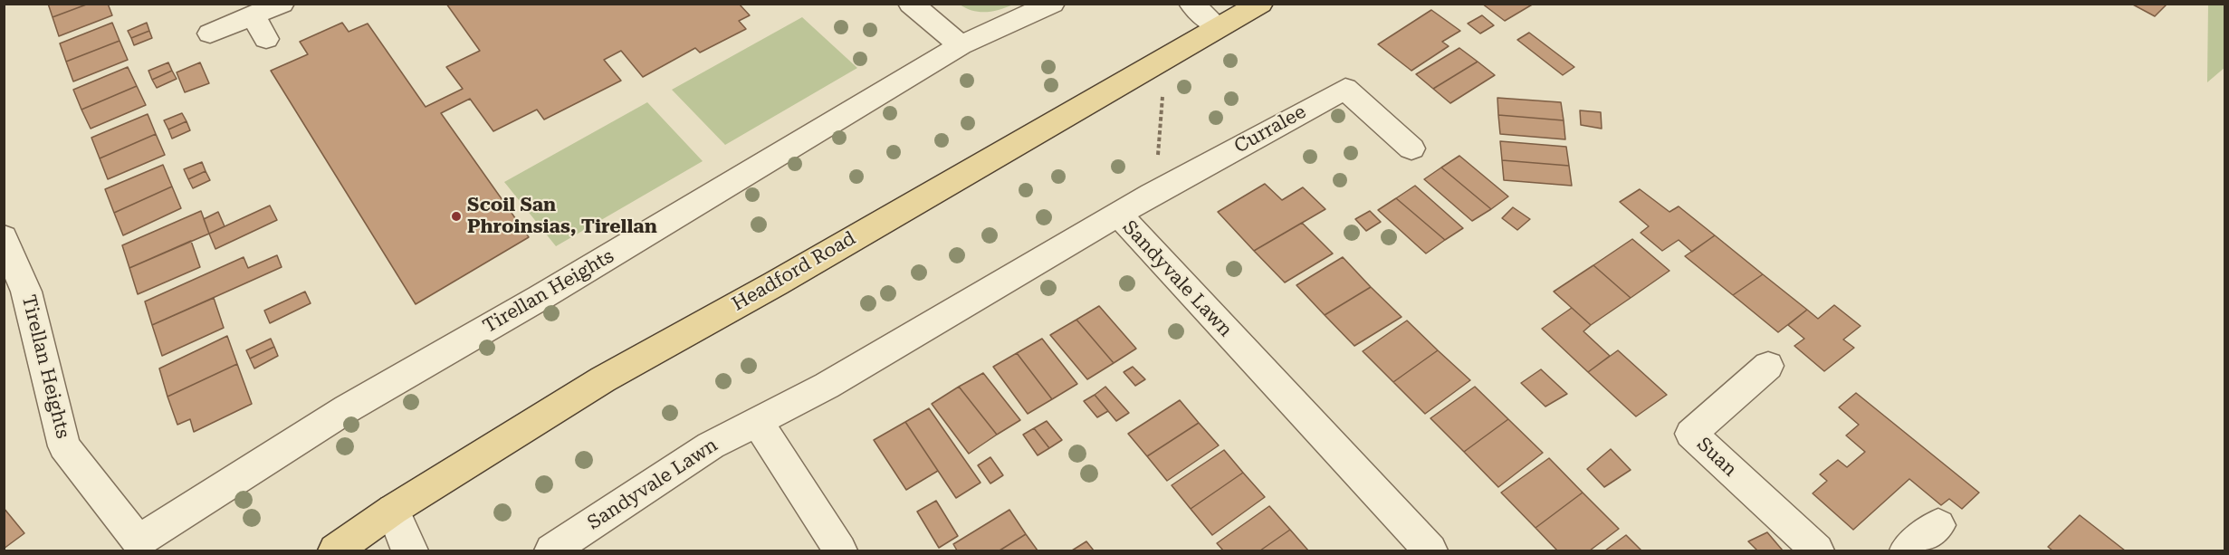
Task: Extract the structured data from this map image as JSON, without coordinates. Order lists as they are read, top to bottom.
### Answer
{
  "streets": {
    "main road": ["Headford Road"],
    "street": [
      "Curralee",
      "Sandyvale Lawn",
      "Tirellan Heights",
      "Suan"
    ]
  },
  "crossings": [
    ["Curralee", "Sandyvale Lawn"]
  ],
  "places": ["Scoil San Phroinsias, Tirellan"]
}
